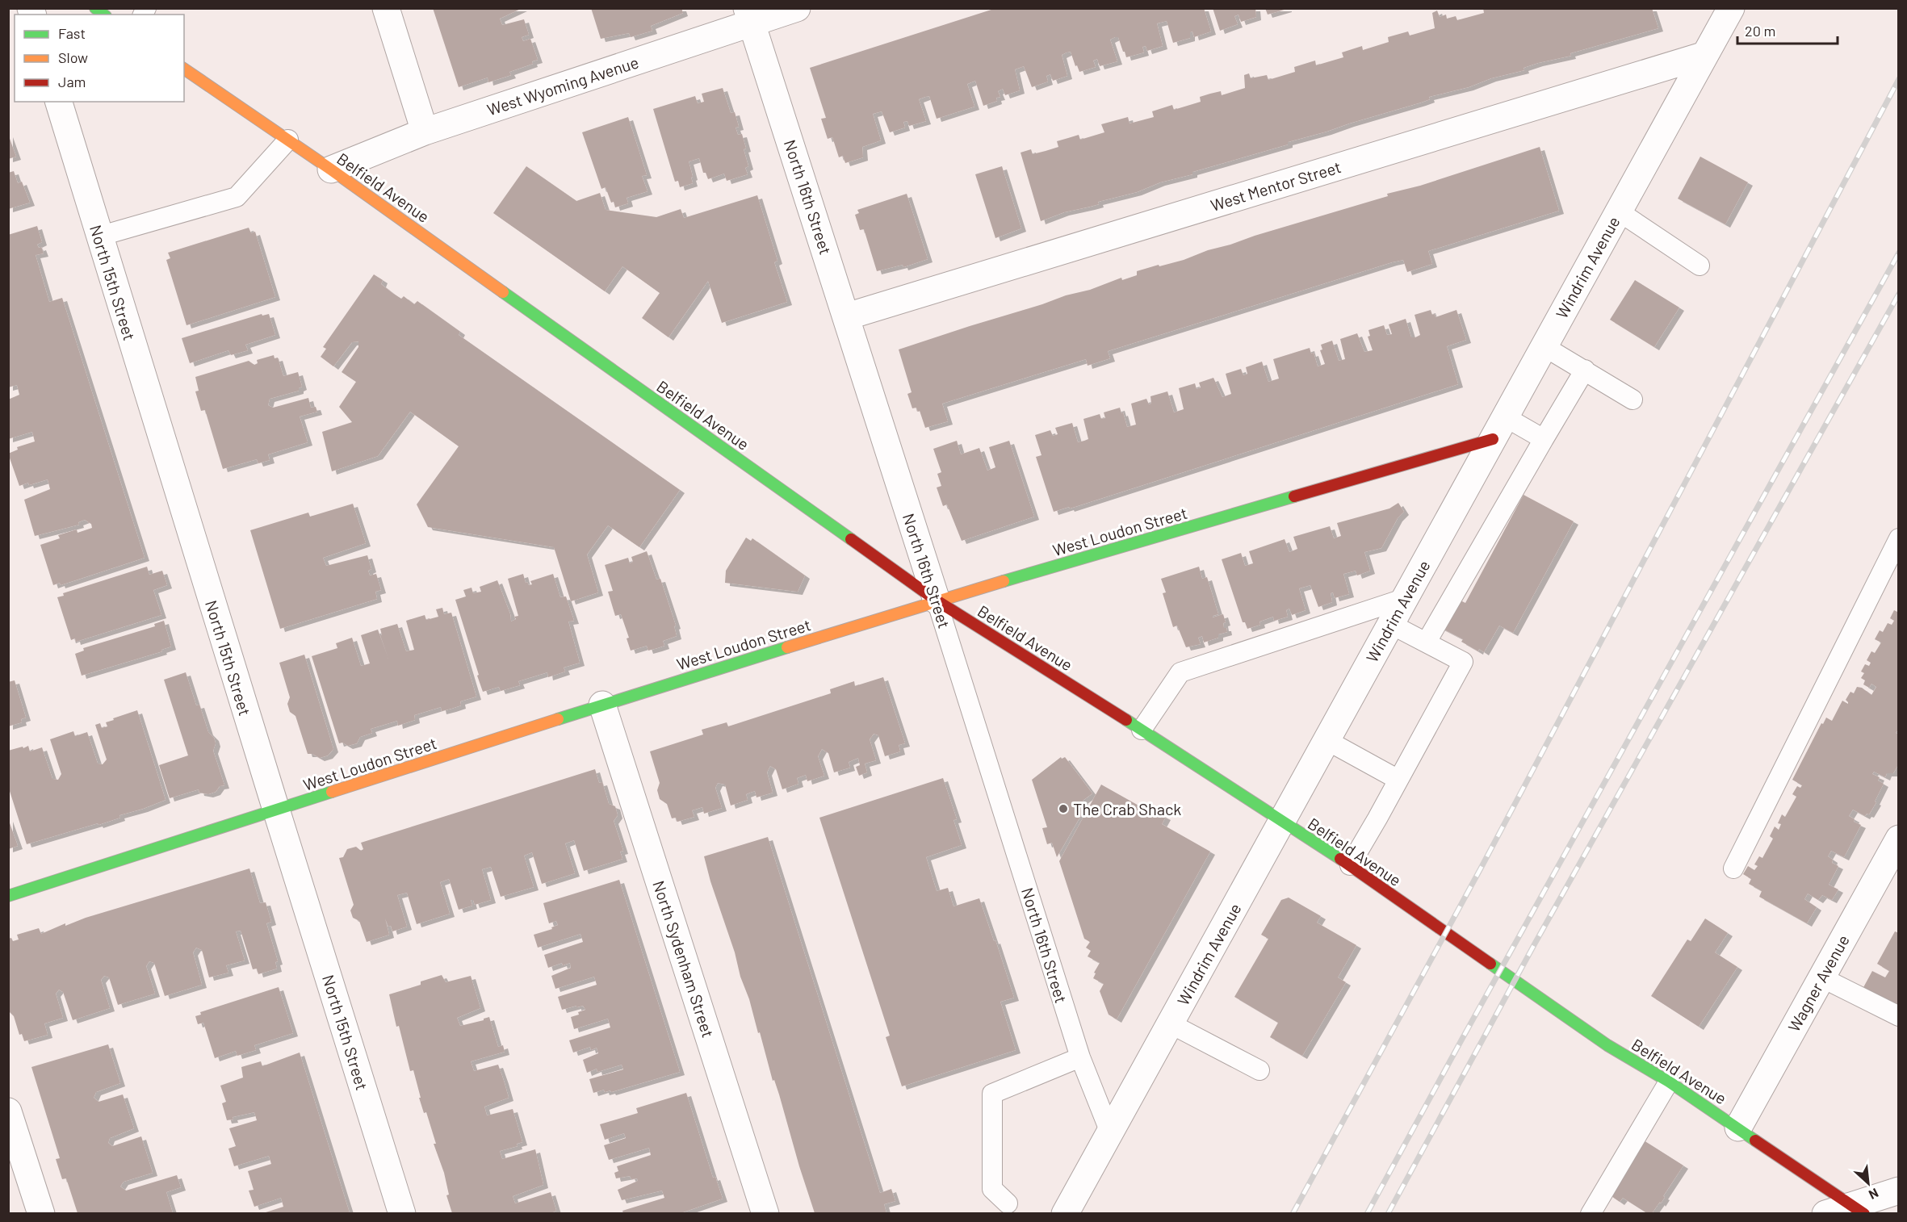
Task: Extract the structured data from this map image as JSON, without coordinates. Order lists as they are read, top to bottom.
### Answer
{
  "streets": {
    "main road": ["Belfield Avenue", "West Loudon Street"],
    "street": [
      "West Wyoming Avenue",
      "West Mentor Street",
      "North 16th Street",
      "Windrim Avenue",
      "North 15th Street",
      "North Sydenham Street",
      "Wagner Avenue"
    ]
  },
  "crossings": [
    ["West Wyoming Avenue", "Belfield Avenue"],
    ["West Wyoming Avenue", "North 16th Street"],
    ["West Mentor Street", "North 16th Street"],
    ["West Mentor Street", "Windrim Avenue"],
    ["Belfield Avenue", "North 16th Street"],
    ["Belfield Avenue", "Windrim Avenue"],
    ["Belfield Avenue", "West Loudon Street"],
    ["Belfield Avenue", "Wagner Avenue"],
    ["North 16th Street", "Windrim Avenue"],
    ["North 16th Street", "West Loudon Street"],
    ["Windrim Avenue", "West Loudon Street"],
    ["North 15th Street", "West Loudon Street"],
    ["West Loudon Street", "North Sydenham Street"]
  ],
  "places": ["The Crab Shack"],
  "legend": ["Fast", "Slow", "Jam"],
  "scale_bar": "20 m",
  "north": "bottom right"
}
